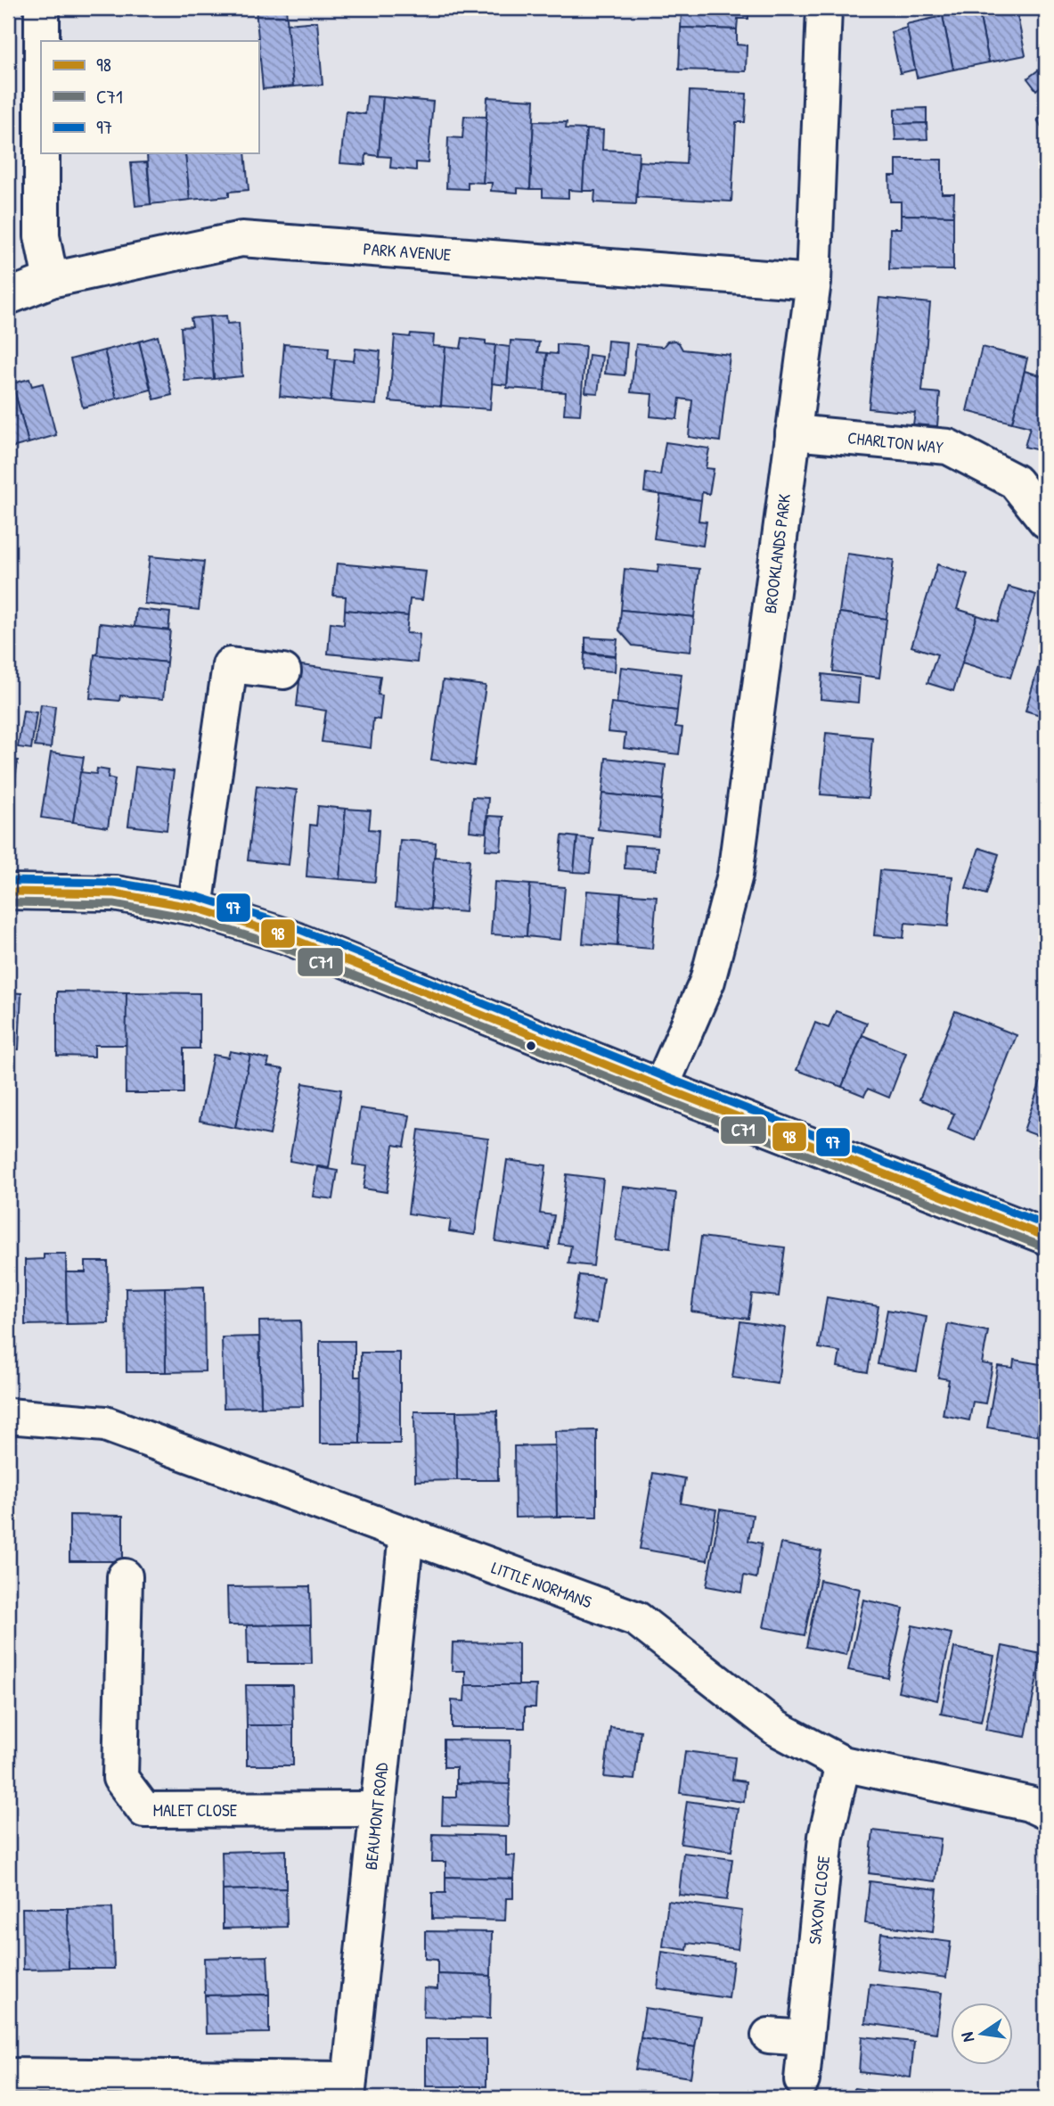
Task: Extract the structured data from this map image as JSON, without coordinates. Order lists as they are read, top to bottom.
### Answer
{
  "streets": {
    "street": [
      "PARK AVENUE",
      "CHARLTON WAY",
      "BROOKLANDS PARK",
      "LITTLE NORMANS",
      "MALET CLOSE",
      "BEAUMONT ROAD",
      "SAXON CLOSE"
    ]
  },
  "crossings": [
    ["PARK AVENUE", "BROOKLANDS PARK"],
    ["CHARLTON WAY", "BROOKLANDS PARK"],
    ["LITTLE NORMANS", "BEAUMONT ROAD"],
    ["LITTLE NORMANS", "SAXON CLOSE"],
    ["MALET CLOSE", "BEAUMONT ROAD"]
  ],
  "lines": ["transit line 97", "transit line 98", "transit line C71"],
  "legend": ["98", "C71", "97"],
  "north": "left"
}
